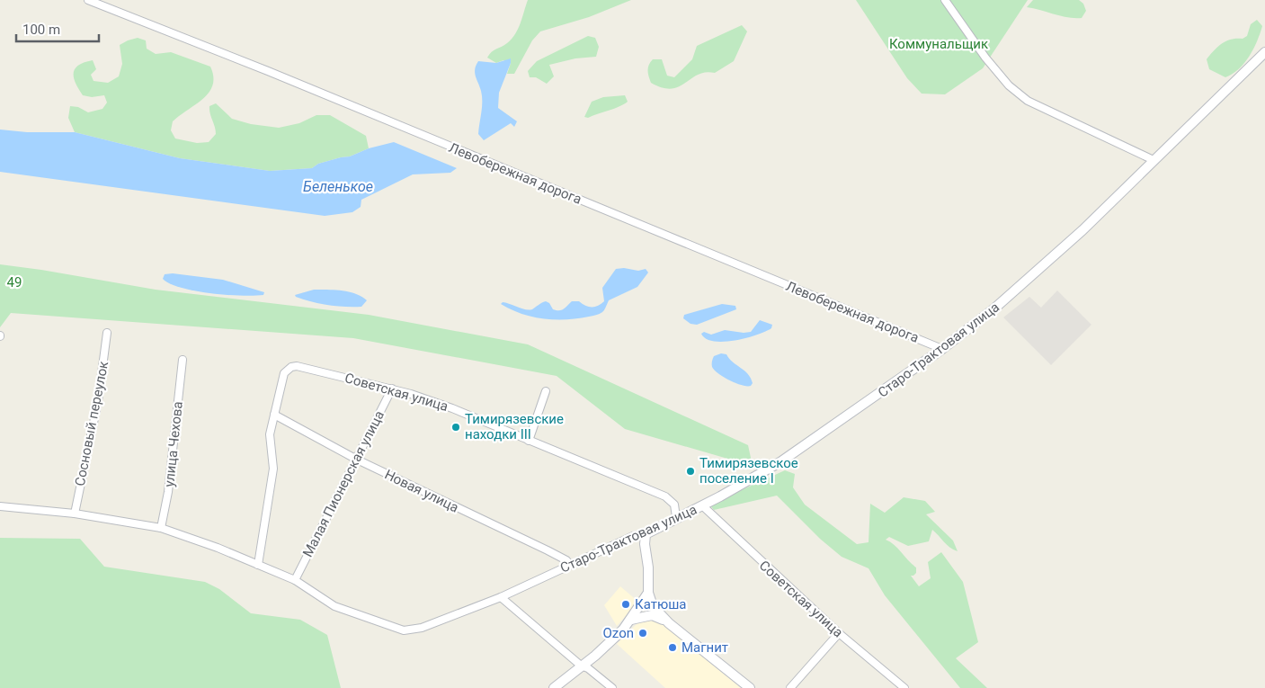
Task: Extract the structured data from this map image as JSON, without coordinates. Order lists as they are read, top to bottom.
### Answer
{
  "streets": {
    "street": [
      "Левобережная дорога",
      "Старо-Трактовая улица",
      "Советская улица",
      "Сосновый переулок",
      "улица Чехова",
      "Малая Пионерская улица",
      "Новая улица"
    ]
  },
  "crossings": [
    ["Левобережная дорога", "Старо-Трактовая улица"],
    ["Старо-Трактовая улица", "Советская улица"],
    ["Старо-Трактовая улица", "Сосновый переулок"],
    ["Старо-Трактовая улица", "улица Чехова"],
    ["Старо-Трактовая улица", "Малая Пионерская улица"],
    ["Старо-Трактовая улица", "Новая улица"],
    ["Советская улица", "Малая Пионерская улица"],
    ["Советская улица", "Новая улица"],
    ["Малая Пионерская улица", "Новая улица"]
  ],
  "water": ["Беленькое"],
  "parks": ["Коммунальщик", "49"],
  "places": [
    "Тимирязевские находки III",
    "Тимирязевское поселение I",
    "Катюша",
    "Ozon",
    "Магнит"
  ],
  "scale_bar": "100 m"
}
